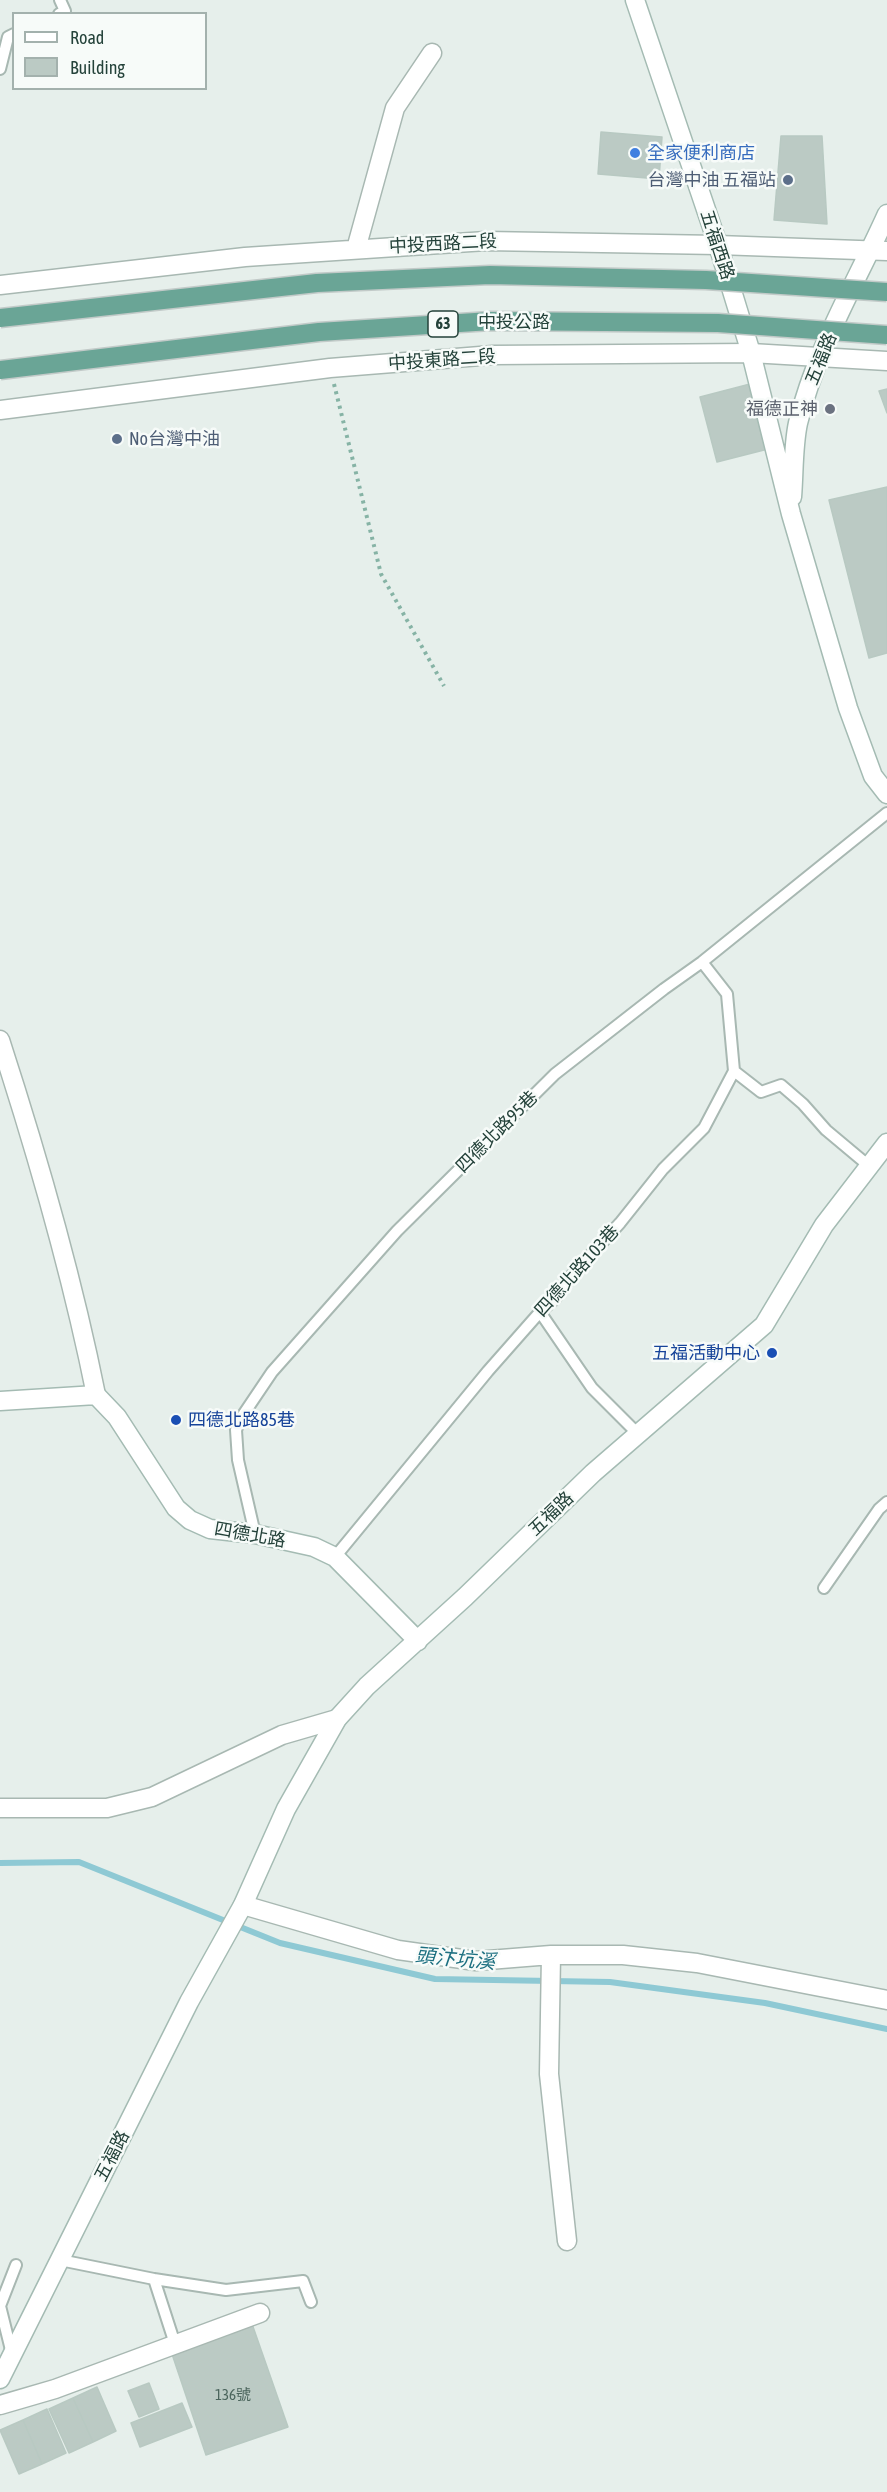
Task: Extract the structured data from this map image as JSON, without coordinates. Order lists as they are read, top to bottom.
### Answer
{
  "streets": {
    "main road": ["中投公路", "63"],
    "street": [
      "中投西路二段",
      "五福西路",
      "五福路",
      "中投東路二段",
      "四德北路"
    ],
    "lane": ["四德北路95巷", "四德北路103巷"]
  },
  "crossings": [
    ["中投西路二段", "五福西路"],
    ["中投西路二段", "五福路"],
    ["五福西路", "五福路"],
    ["五福西路", "中投東路二段"],
    ["五福路", "中投東路二段"],
    ["五福路", "四德北路"],
    ["四德北路95巷", "四德北路"],
    ["四德北路103巷", "四德北路"]
  ],
  "water": ["頭汴坑溪"],
  "places": [
    "全家便利商店",
    "台灣中油 五福站",
    "福德正神",
    "No台灣中油",
    "五福活動中心",
    "四德北路85巷"
  ],
  "house_numbers": ["136號"],
  "legend": ["Road", "Building"]
}
